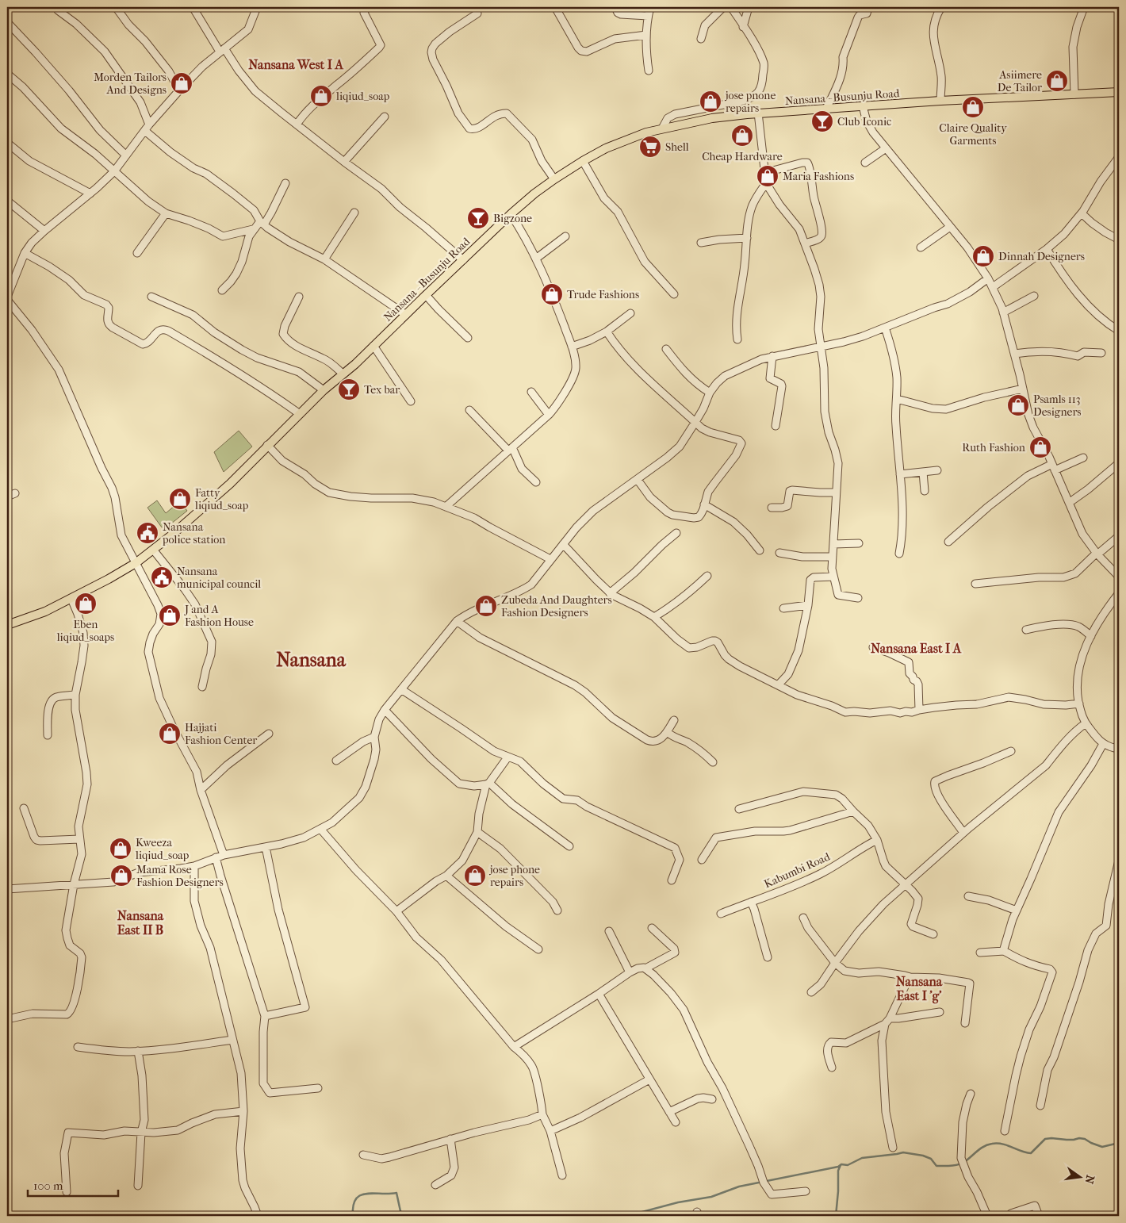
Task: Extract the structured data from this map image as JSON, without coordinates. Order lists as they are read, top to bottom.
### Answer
{
  "streets": {
    "main road": ["Nansana - Busunju Road"],
    "street": ["Kabumbi Road"]
  },
  "districts": [
    "Nansana West I A",
    "Nansana East I A",
    "Nansana",
    "Nansana East II B",
    "Nansana East I 'g'"
  ],
  "places": {
    "shop": [
      "Asiimere De Tailor",
      "Morden Tailors And Designs",
      "liqiud_soap",
      "jose pnone repairs",
      "Claire Quality Garments",
      "Cheap Hardware",
      "Maria Fashions",
      "Dinnah Designers",
      "Trude Fashions",
      "Psamls 113 Designers",
      "Ruth Fashion",
      "Fatty liqiud_soap",
      "Eben liqiud_soaps",
      "Zubeda And Daughters Fashion Designers",
      "J and A Fashion House",
      "Hajjati Fashion Center",
      "Kweeza liqiud_soap",
      "Mama Rose Fashion Designers",
      "jose phone repairs"
    ],
    "bar": ["Club Iconic", "Bigzone", "Tex bar"],
    "supermarket": ["Shell"],
    "public building": ["Nansana police station", "Nansana municipal council"]
  },
  "scale_bar": "100 m",
  "north": "right"
}
